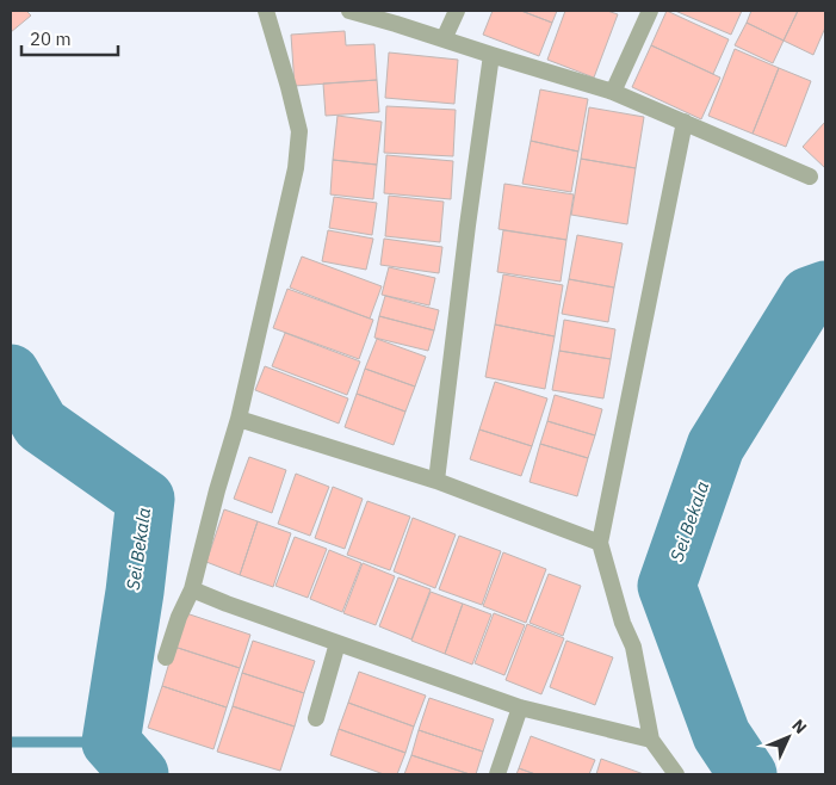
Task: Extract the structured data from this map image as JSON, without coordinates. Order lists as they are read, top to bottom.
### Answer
{
  "water": ["Sei Bekala"],
  "scale_bar": "20 m",
  "north": "top right"
}
